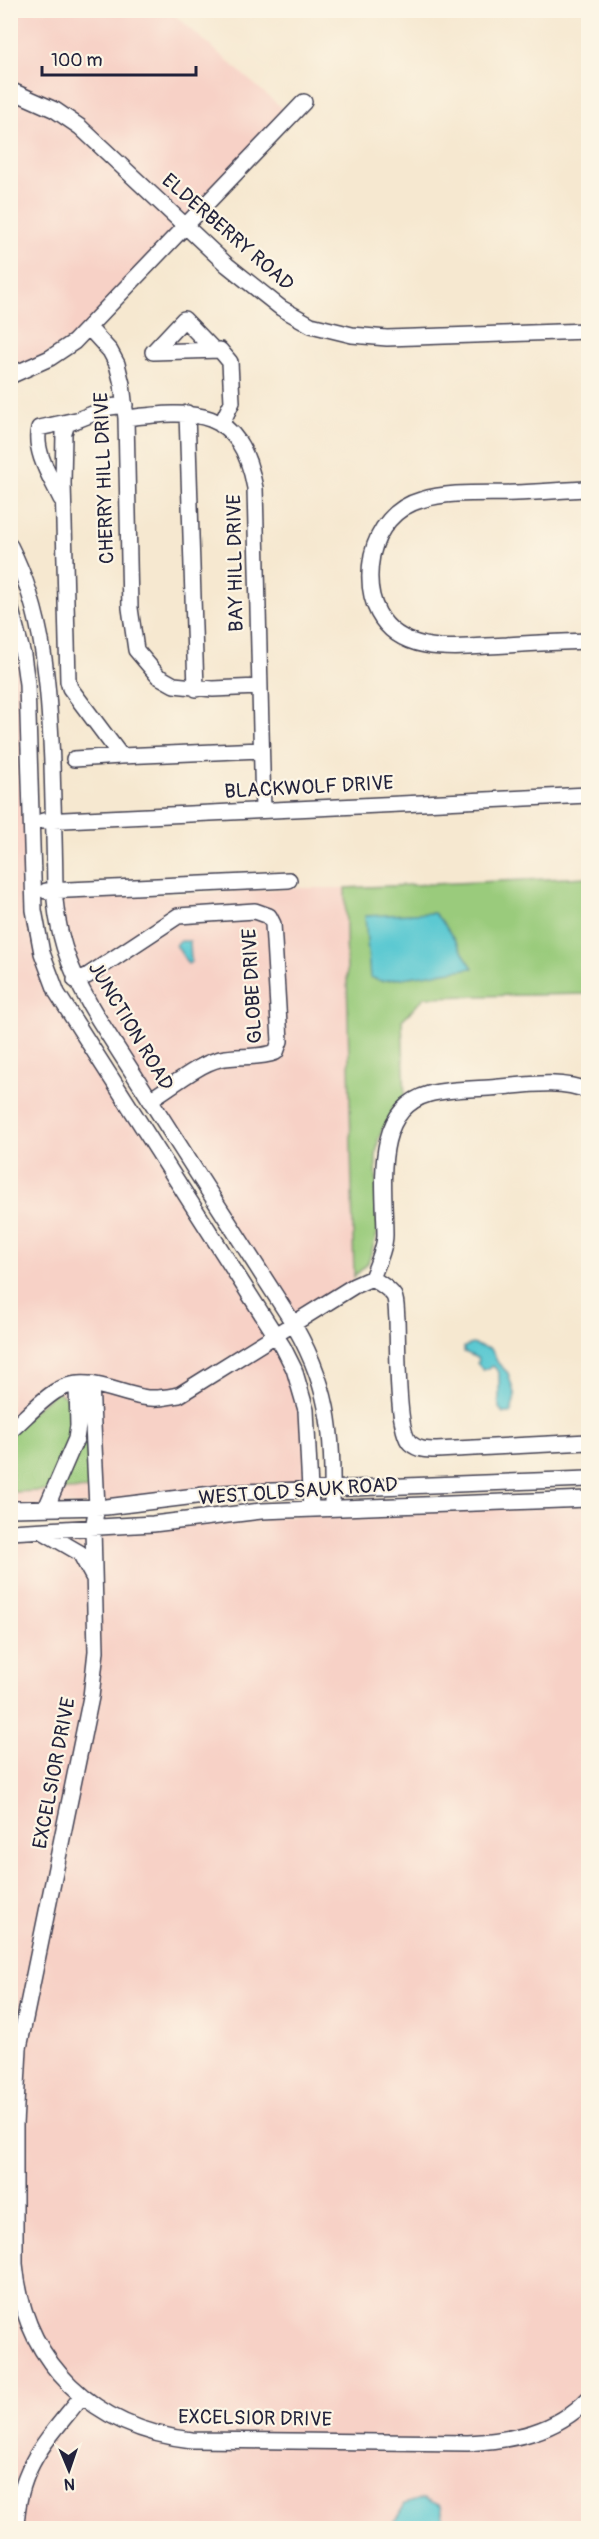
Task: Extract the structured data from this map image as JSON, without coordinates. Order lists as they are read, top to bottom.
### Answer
{
  "streets": {
    "street": [
      "ELDERBERRY ROAD",
      "CHERRY HILL DRIVE",
      "BAY HILL DRIVE",
      "BLACKWOLF DRIVE",
      "GLOBE DRIVE",
      "JUNCTION ROAD",
      "WEST OLD SAUK ROAD",
      "EXCELSIOR DRIVE"
    ]
  },
  "crossings": [
    ["CHERRY HILL DRIVE", "BAY HILL DRIVE"],
    ["BAY HILL DRIVE", "BLACKWOLF DRIVE"],
    ["BLACKWOLF DRIVE", "JUNCTION ROAD"],
    ["GLOBE DRIVE", "JUNCTION ROAD"],
    ["JUNCTION ROAD", "WEST OLD SAUK ROAD"],
    ["WEST OLD SAUK ROAD", "EXCELSIOR DRIVE"]
  ],
  "scale_bar": "100 m",
  "north": "bottom"
}
